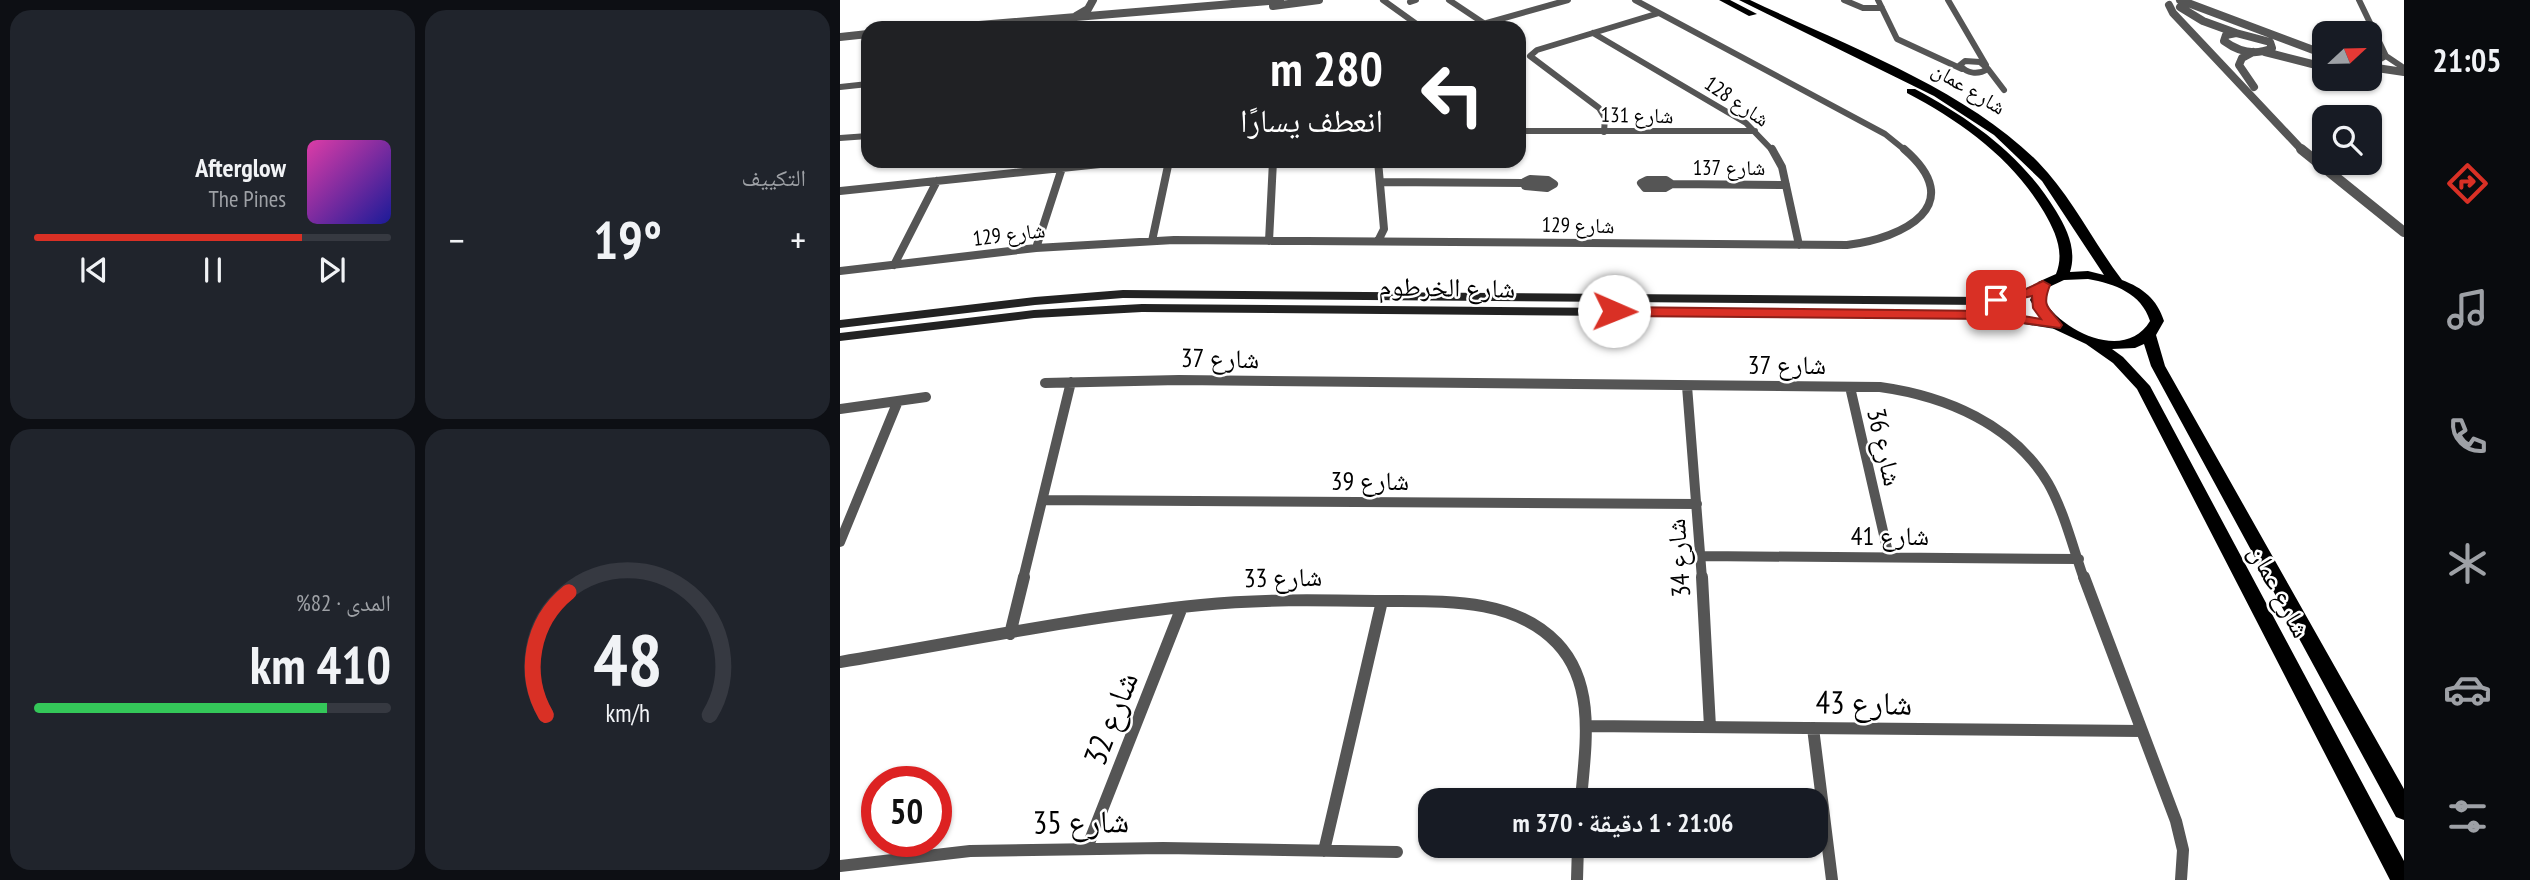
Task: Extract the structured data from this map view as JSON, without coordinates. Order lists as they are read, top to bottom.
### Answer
{
  "streets": {
    "main road": ["شارع عمان", "شارع الخرطوم"],
    "street": [
      "شارع 128",
      "شارع 131",
      "شارع 137",
      "شارع 129",
      "شارع 37",
      "شارع 36",
      "شارع 39",
      "شارع 41",
      "شارع 34",
      "شارع 33",
      "شارع 43",
      "شارع 32",
      "شارع 35"
    ]
  },
  "crossings": [
    ["شارع 128", "شارع 131"],
    ["شارع 128", "شارع 137"],
    ["شارع 128", "شارع 129"],
    ["شارع 37", "شارع 36"],
    ["شارع 37", "شارع 41"],
    ["شارع 37", "شارع 34"],
    ["شارع 37", "شارع 43"],
    ["شارع 36", "شارع 41"],
    ["شارع 39", "شارع 34"],
    ["شارع 41", "شارع 34"],
    ["شارع 34", "شارع 43"],
    ["شارع 33", "شارع 43"],
    ["شارع 33", "شارع 32"],
    ["شارع 32", "شارع 35"]
  ],
  "north": "right",
  "page": {
    "tabs": "21:05",
    "tile": [
      "التكييف",
      ["المدى · 82%", "410 km"]
    ],
    "turn": ["280 m", "انعطف يسارًا"],
    "song": ["Afterglow", "The Pines"],
    "heat": ["−", "19°", "+"],
    "limit": "50",
    "trip": "21:06 · 1 دقيقة · 370 m",
    "gauge": ["48", "km/h"]
  }
}
